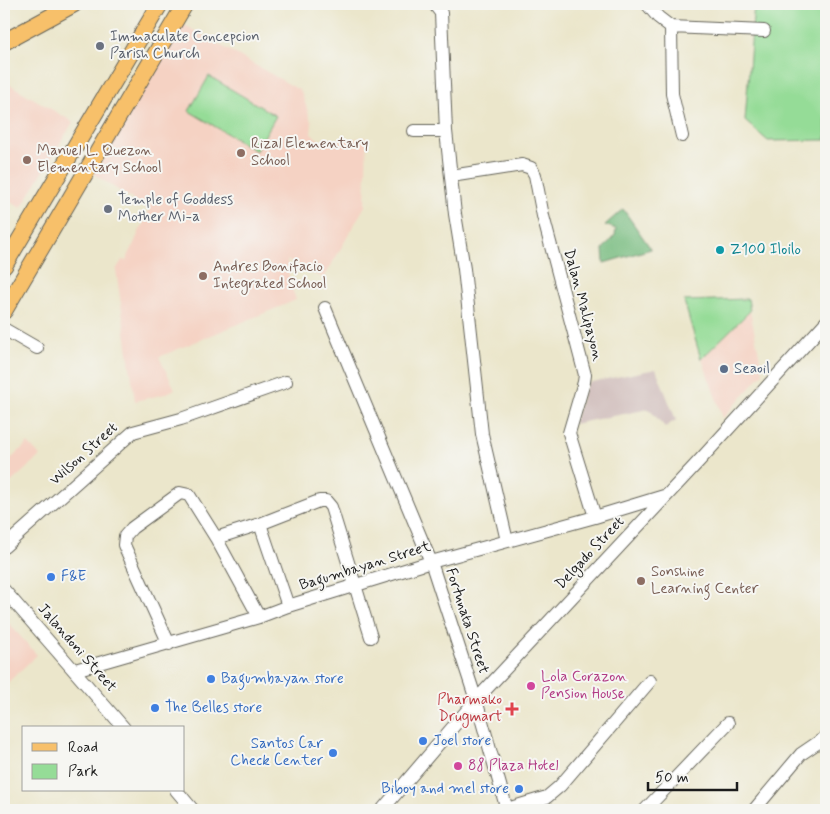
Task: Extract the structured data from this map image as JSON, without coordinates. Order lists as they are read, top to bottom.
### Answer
{
  "streets": {
    "street": [
      "Dalan Malipayon",
      "Wilson Street",
      "Delgado Street",
      "Bagumbayan Street",
      "Fortunata Street",
      "Jalandoni Street"
    ]
  },
  "crossings": [
    ["Dalan Malipayon", "Bagumbayan Street"],
    ["Delgado Street", "Bagumbayan Street"],
    ["Delgado Street", "Fortunata Street"],
    ["Bagumbayan Street", "Fortunata Street"],
    ["Bagumbayan Street", "Jalandoni Street"]
  ],
  "places": {
    "other": [
      "Immaculate Concepcion Parish Church",
      "Rizal Elementary School",
      "Manuel L. Quezon Elementary School",
      "Temple of Goddess Mother Mi-a",
      "Z100 Iloilo",
      "Andres Bonifacio Integrated School",
      "Seaoil",
      "F&E",
      "Sonshine Learning Center",
      "Bagumbayan store",
      "Lola Corazon Pension House",
      "The Belles store",
      "Joel store",
      "Santos Car Check Center",
      "88 Plaza Hotel",
      "Biboy and mel store"
    ],
    "health": ["Pharmako Drugmart"]
  },
  "legend": ["Road", "Park"],
  "scale_bar": "50 m"
}
